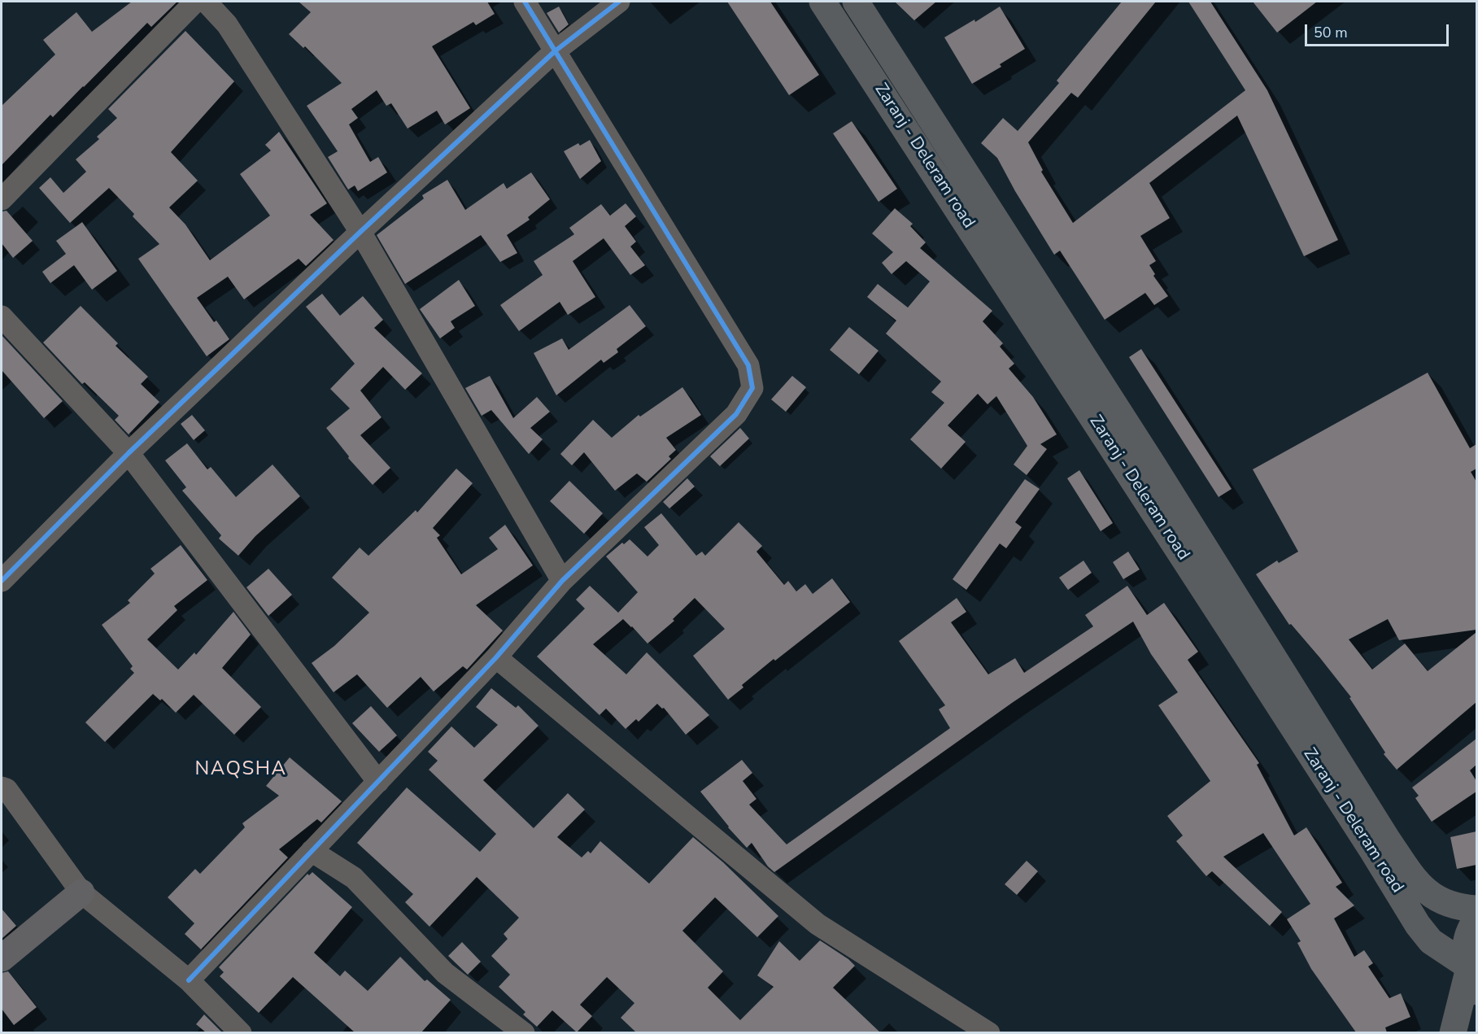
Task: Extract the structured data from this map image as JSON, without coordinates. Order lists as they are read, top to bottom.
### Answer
{
  "streets": {
    "highway": ["Zaranj - Deleram road"]
  },
  "districts": ["NAQSHA"],
  "scale_bar": "50 m"
}
